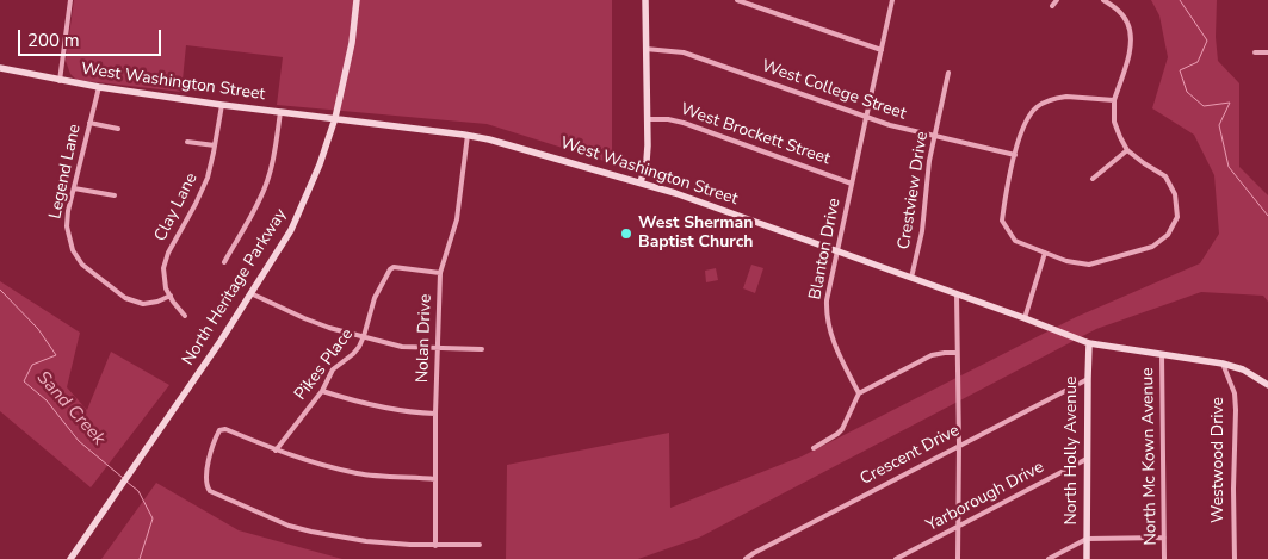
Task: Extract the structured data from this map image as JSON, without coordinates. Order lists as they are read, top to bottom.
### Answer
{
  "streets": {
    "street": [
      "West Washington Street",
      "West College Street",
      "West Brockett Street",
      "Legend Lane",
      "Crestview Drive",
      "Clay Lane",
      "Blanton Drive",
      "North Heritage Parkway",
      "Nolan Drive",
      "Pikes Place",
      "North Holly Avenue",
      "Crescent Drive",
      "North Mc Kown Avenue",
      "Westwood Drive",
      "Yarborough Drive"
    ]
  },
  "crossings": [
    ["West Washington Street", "Legend Lane"],
    ["West Washington Street", "Crestview Drive"],
    ["West Washington Street", "Clay Lane"],
    ["West Washington Street", "Blanton Drive"],
    ["West Washington Street", "North Heritage Parkway"],
    ["West Washington Street", "Nolan Drive"],
    ["West Washington Street", "North Holly Avenue"],
    ["West Washington Street", "North Mc Kown Avenue"],
    ["West Washington Street", "Westwood Drive"],
    ["West College Street", "Crestview Drive"],
    ["West College Street", "Blanton Drive"],
    ["West Brockett Street", "Blanton Drive"],
    ["Legend Lane", "Clay Lane"],
    ["Nolan Drive", "Pikes Place"],
    ["North Holly Avenue", "Crescent Drive"],
    ["North Holly Avenue", "Yarborough Drive"]
  ],
  "water": ["Sand Creek"],
  "places": ["West Sherman Baptist Church"],
  "scale_bar": "200 m"
}
